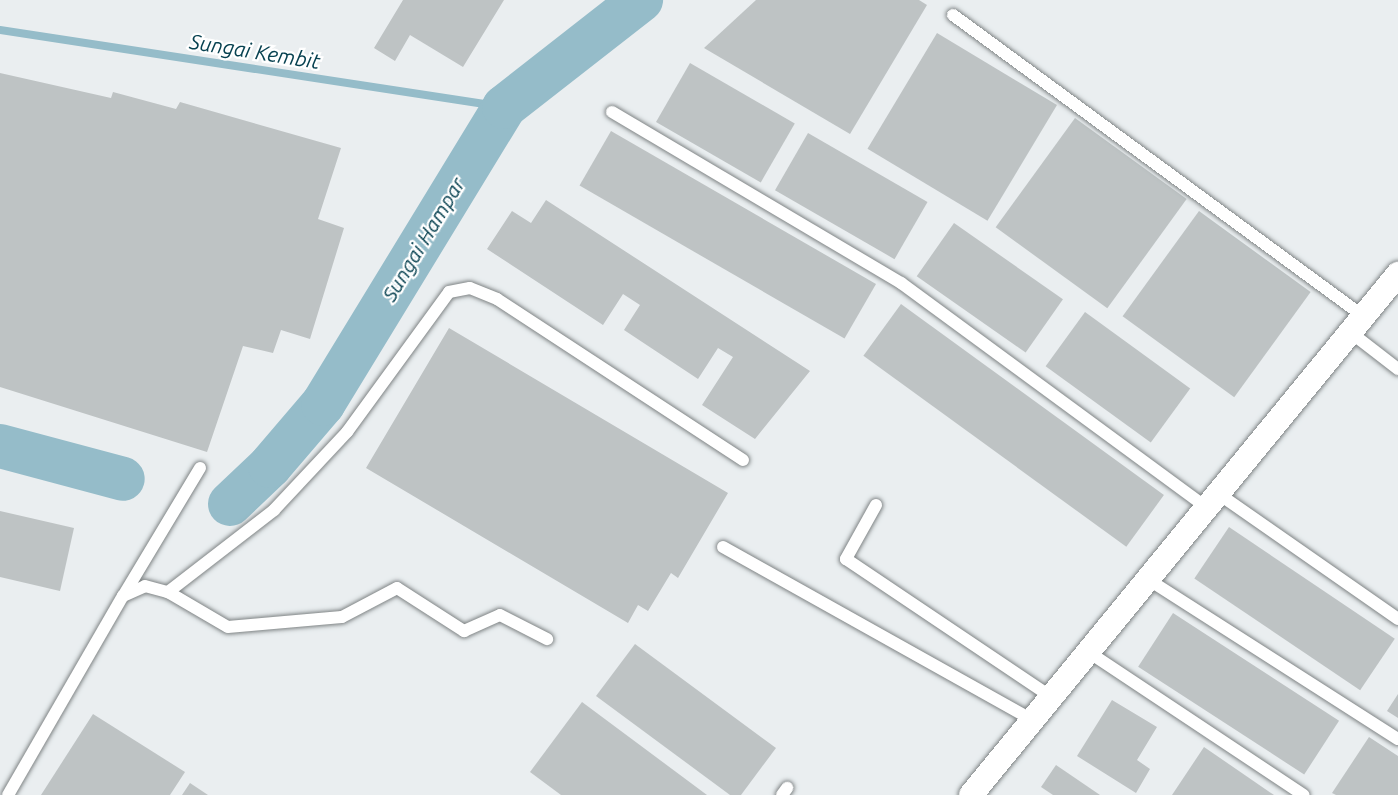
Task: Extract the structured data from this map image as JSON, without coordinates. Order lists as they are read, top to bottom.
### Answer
{
  "water": ["Sungai Kembit", "Sungai Hampar"]
}
